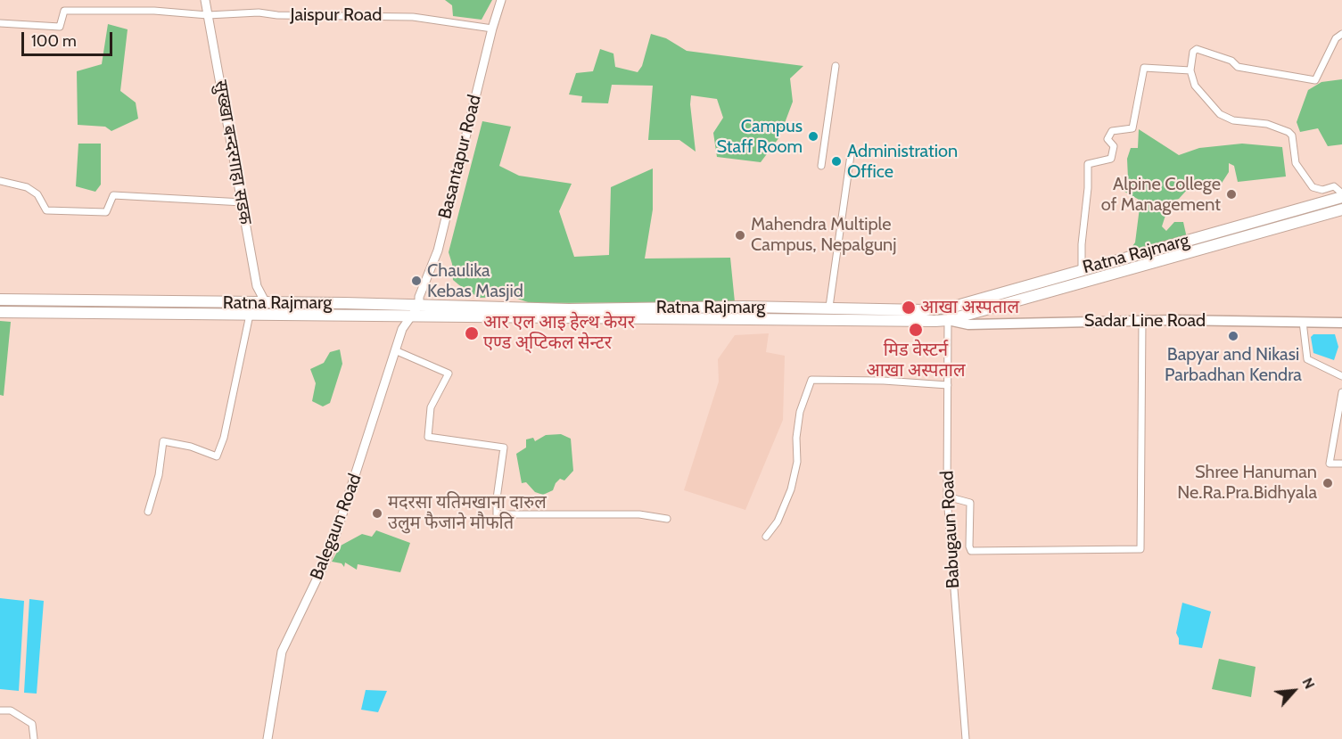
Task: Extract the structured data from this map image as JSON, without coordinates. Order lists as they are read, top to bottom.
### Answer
{
  "streets": {
    "highway": ["Ratna Rajmarg"],
    "main road": ["Sadar Line Road"],
    "street": [
      "Jaispur Road",
      "सुख्खा बन्दरगाहा सडक",
      "Basantapur Road",
      "Balegaun Road",
      "Babugaun Road"
    ]
  },
  "crossings": [
    ["Jaispur Road", "सुख्खा बन्दरगाहा सडक"],
    ["Jaispur Road", "Basantapur Road"],
    ["सुख्खा बन्दरगाहा सडक", "Ratna Rajmarg"],
    ["Basantapur Road", "Ratna Rajmarg"],
    ["Basantapur Road", "Balegaun Road"],
    ["Ratna Rajmarg", "Sadar Line Road"],
    ["Ratna Rajmarg", "Balegaun Road"],
    ["Ratna Rajmarg", "Babugaun Road"],
    ["Sadar Line Road", "Babugaun Road"]
  ],
  "places": [
    "Campus Staff Room",
    "Administration Office",
    "Alpine College of Management",
    "Mahendra Multiple Campus, Nepalgunj",
    "Chaulika Kebas Masjid",
    "आखा अस्पताल",
    "मिड वेस्टर्न आखा अस्पताल",
    "आर एल आइ हेल्थ केयर एण्ड अ्प्टिकल सेन्टर",
    "Bapyar and Nikasi Parbadhan Kendra",
    "Shree Hanuman Ne.Ra.Pra.Bidhyala",
    "मदरसा यतिमखाना दारुल उलुम फैजाने माैफति"
  ],
  "scale_bar": "100 m",
  "north": "top right"
}
